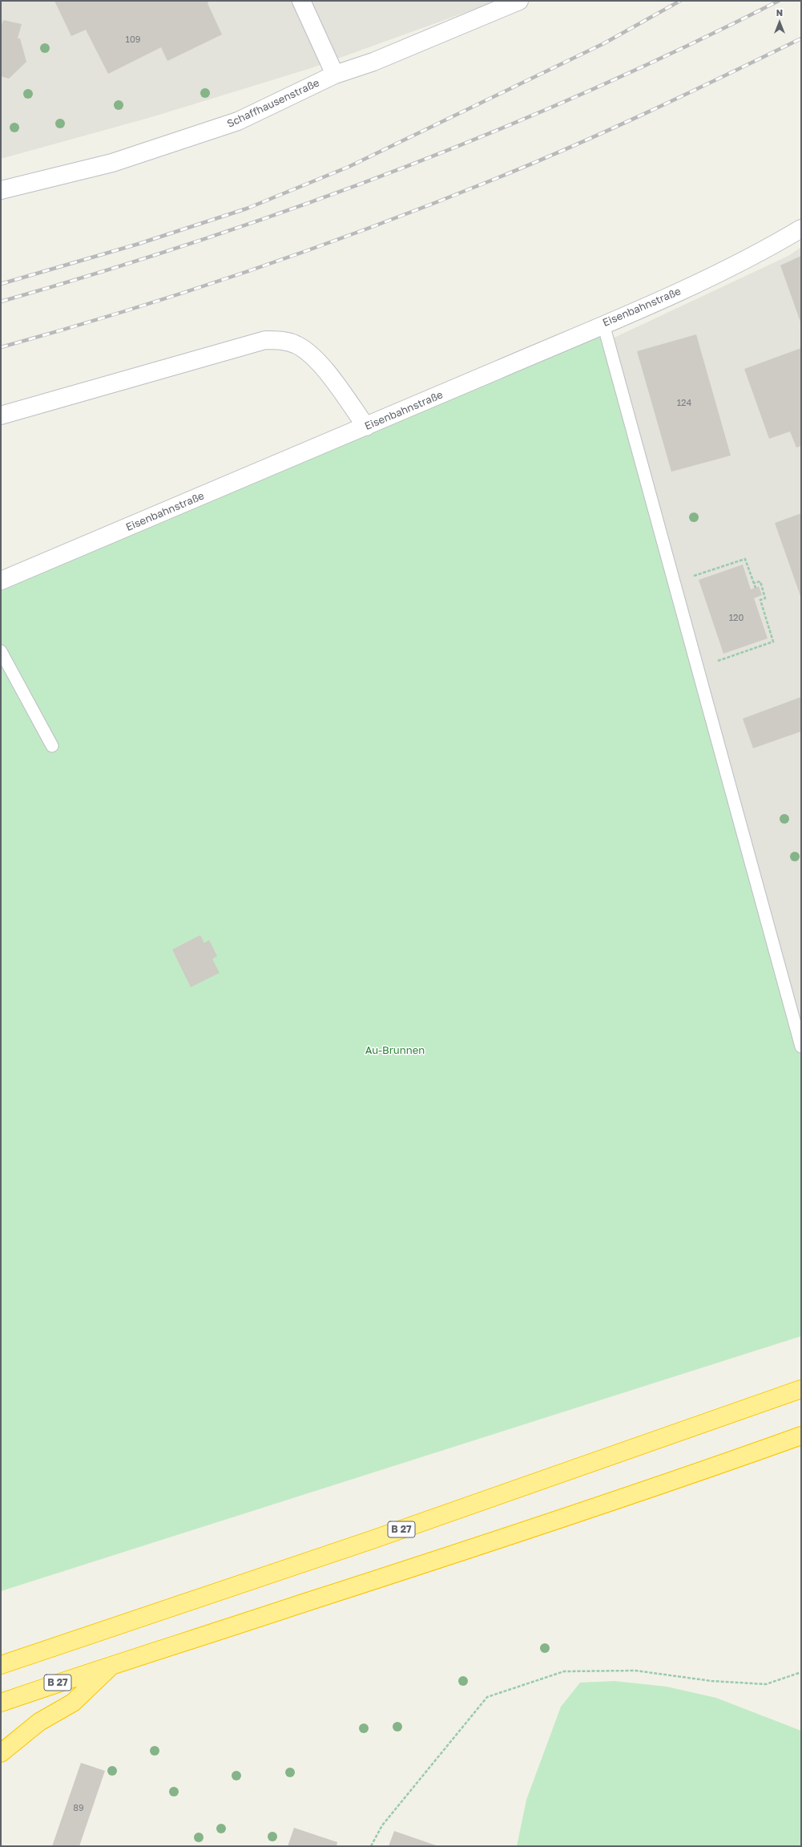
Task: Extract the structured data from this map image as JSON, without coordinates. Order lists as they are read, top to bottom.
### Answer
{
  "streets": {
    "highway": ["B 27"],
    "street": ["Schaffhausenstraße", "Eisenbahnstraße"]
  },
  "parks": ["Au-Brunnen"],
  "house_numbers": [
    "109",
    "124",
    "120",
    "89"
  ],
  "north": "top"
}
